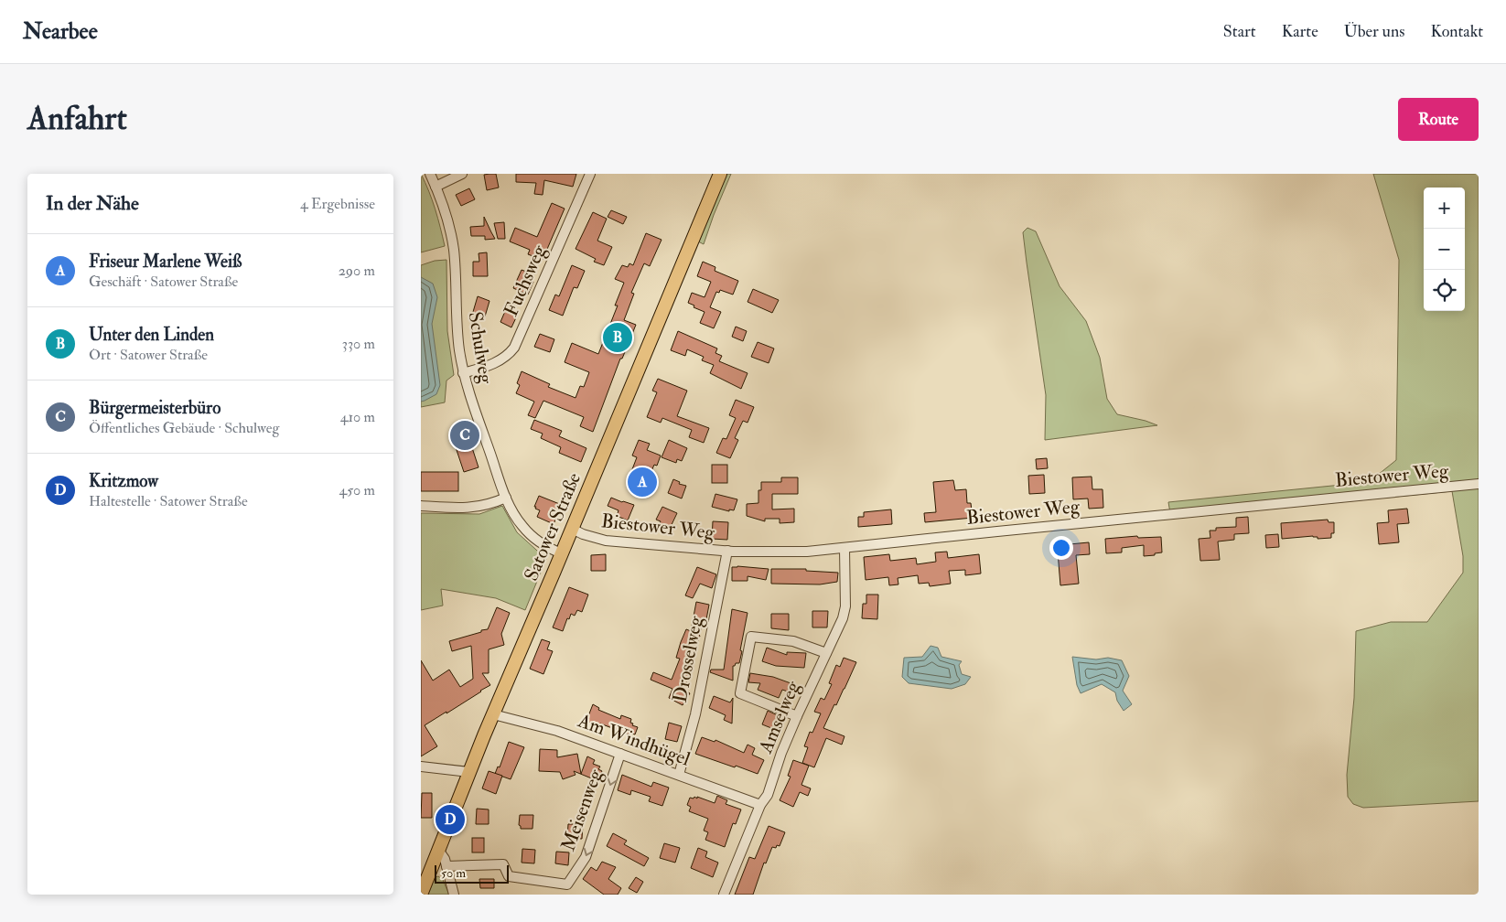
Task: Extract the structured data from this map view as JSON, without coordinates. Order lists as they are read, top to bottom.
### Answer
{
  "streets": {
    "main road": ["Satower Straße"],
    "street": [
      "Fuchsweg",
      "Schulweg",
      "Biestower Weg",
      "Drosselweg",
      "Amselweg",
      "Am Windhügel",
      "Meisenweg"
    ]
  },
  "crossings": [
    ["Fuchsweg", "Schulweg"],
    ["Schulweg", "Satower Straße"],
    ["Biestower Weg", "Satower Straße"],
    ["Biestower Weg", "Drosselweg"],
    ["Biestower Weg", "Amselweg"],
    ["Satower Straße", "Am Windhügel"],
    ["Drosselweg", "Am Windhügel"],
    ["Amselweg", "Am Windhügel"],
    ["Am Windhügel", "Meisenweg"]
  ],
  "scale_bar": "50 m",
  "page": {
    "header": "Nearbee",
    "nav": [
      "Start",
      "Karte",
      "Über uns",
      "Kontakt"
    ],
    "buttons": "Route",
    "title": "Anfahrt",
    "heading": ["In der Nähe", "4 Ergebnisse"],
    "map_buttons": ["+", "−"],
    "list": [
      {
        "mark": "A",
        "name": "Friseur Marlene Weiß",
        "note": "Geschäft · Satower Straße",
        "value": "290 m"
      },
      {
        "mark": "B",
        "name": "Unter den Linden",
        "note": "Ort · Satower Straße",
        "value": "330 m"
      },
      {
        "mark": "C",
        "name": "Bürgermeisterbüro",
        "note": "Öffentliches Gebäude · Schulweg",
        "value": "410 m"
      },
      {
        "mark": "D",
        "name": "Kritzmow",
        "note": "Haltestelle · Satower Straße",
        "value": "450 m"
      }
    ],
    "pins": [
      "B",
      "C",
      "A",
      "D"
    ],
    "scale": "50 m"
  }
}
